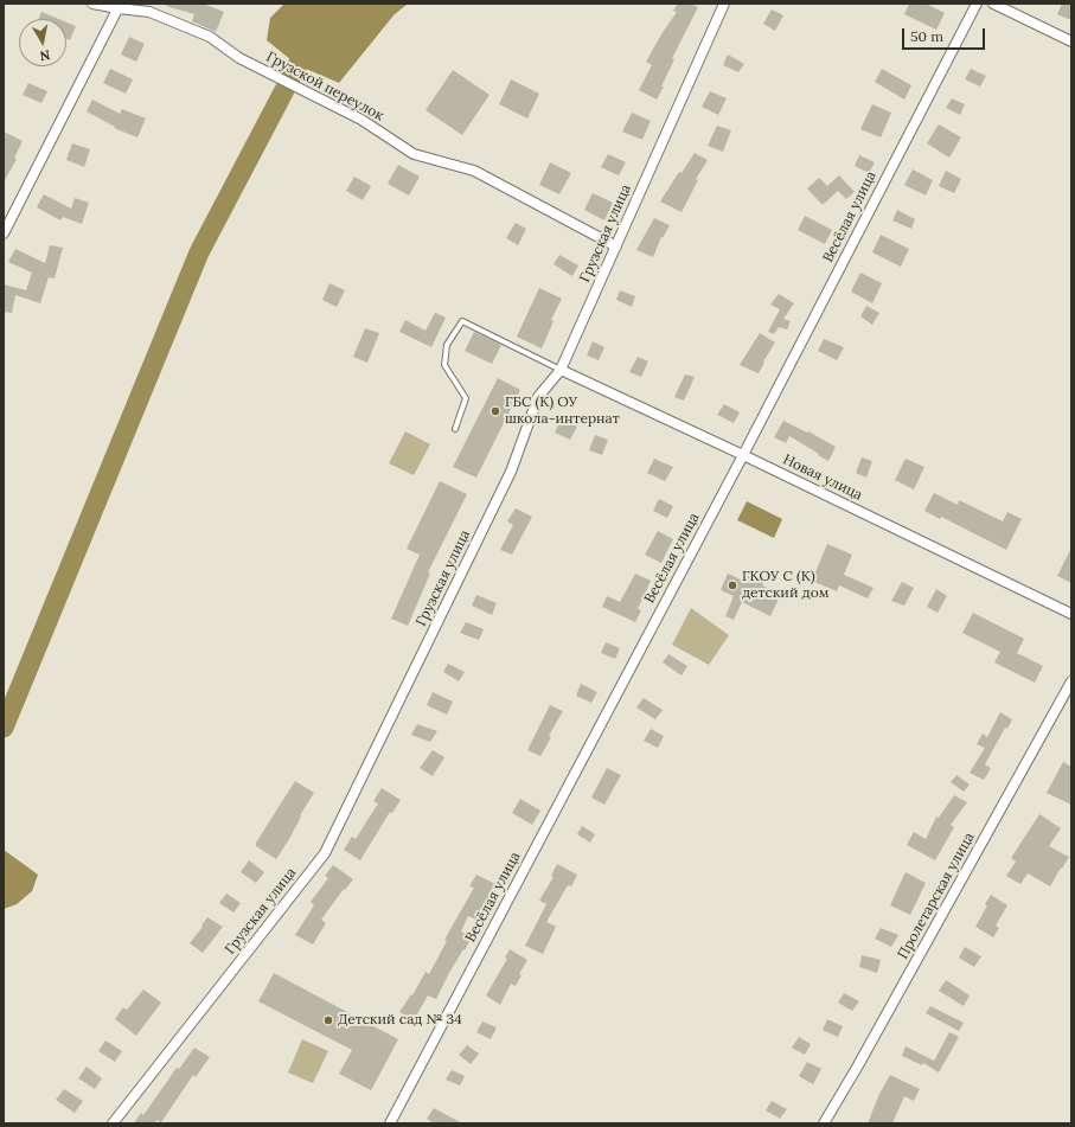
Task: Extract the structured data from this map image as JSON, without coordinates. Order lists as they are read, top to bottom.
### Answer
{
  "streets": {
    "street": [
      "Грузской переулок",
      "Весёлая улица",
      "Грузская улица",
      "Новая улица",
      "Пролетарская улица"
    ]
  },
  "crossings": [
    ["Грузской переулок", "Грузская улица"],
    ["Весёлая улица", "Новая улица"],
    ["Грузская улица", "Новая улица"]
  ],
  "places": ["ГБС (К) ОУ школа-интернат", "ГКОУ С (К) детский дом", "Детский сад № 34"],
  "scale_bar": "50 m",
  "north": "bottom"
}
